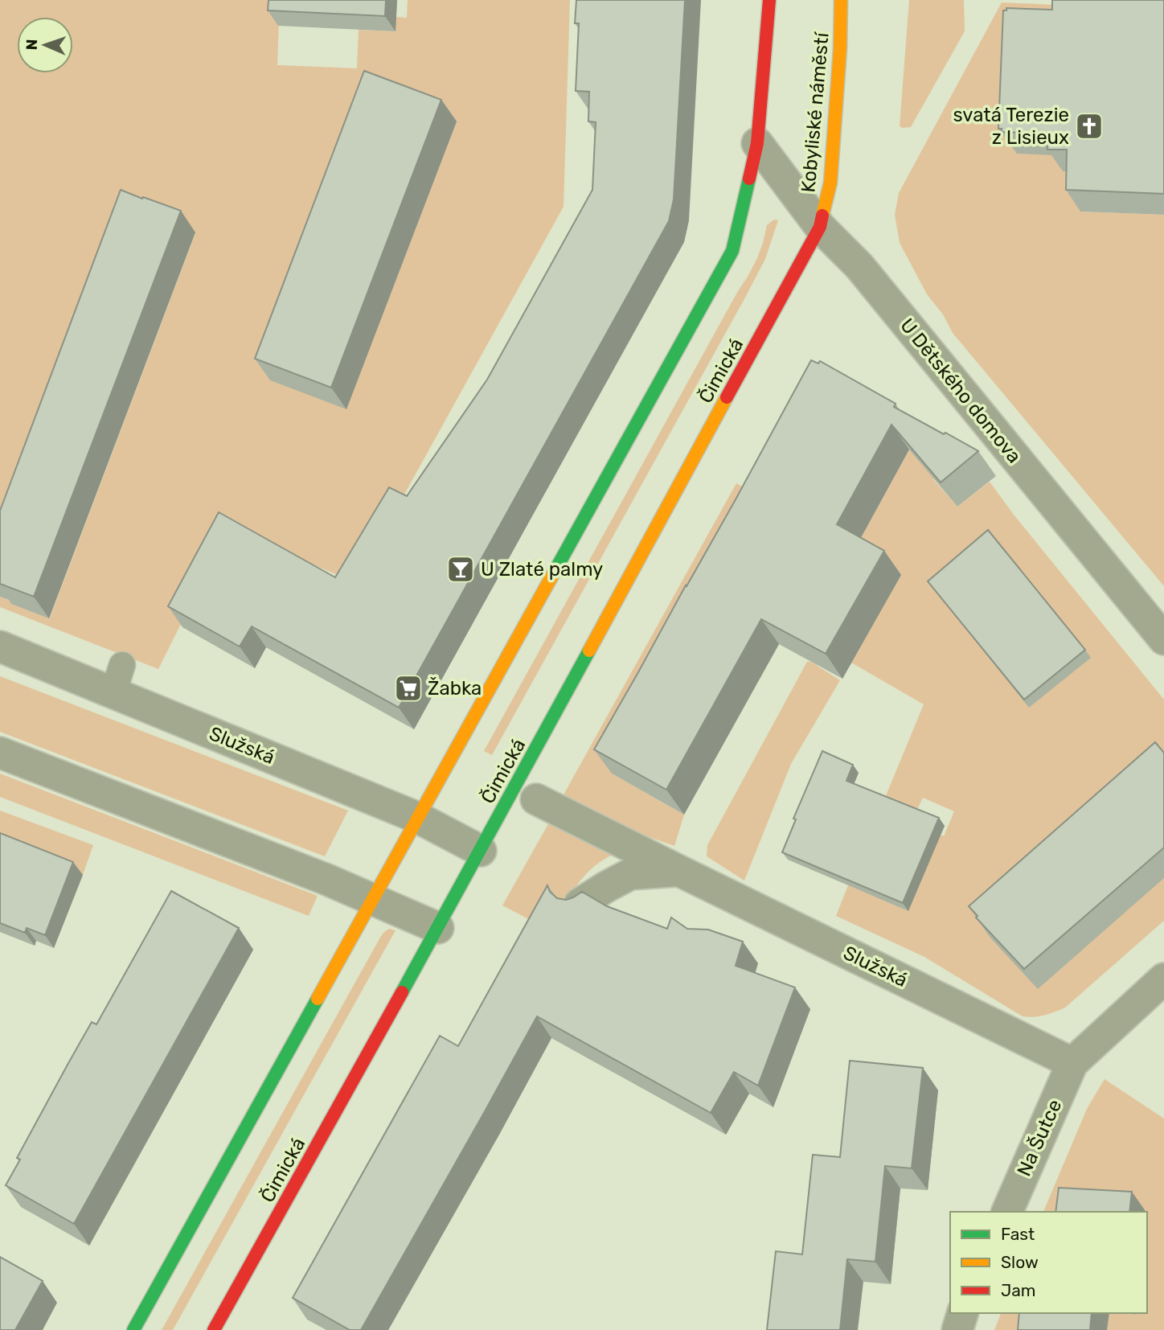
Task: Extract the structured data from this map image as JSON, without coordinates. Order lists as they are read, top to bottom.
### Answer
{
  "streets": {
    "main road": ["Kobyliské náměstí", "Čimická"],
    "street": ["U Dětského domova", "Služská", "Na Šutce"]
  },
  "crossings": [
    ["Kobyliské náměstí", "Čimická"],
    ["Kobyliské náměstí", "U Dětského domova"],
    ["Čimická", "U Dětského domova"],
    ["Čimická", "Služská"],
    ["Služská", "Na Šutce"]
  ],
  "places": {
    "church": ["svatá Terezie z Lisieux"],
    "bar": ["U Zlaté palmy"],
    "supermarket": ["Žabka"]
  },
  "legend": ["Fast", "Slow", "Jam"],
  "north": "left"
}
